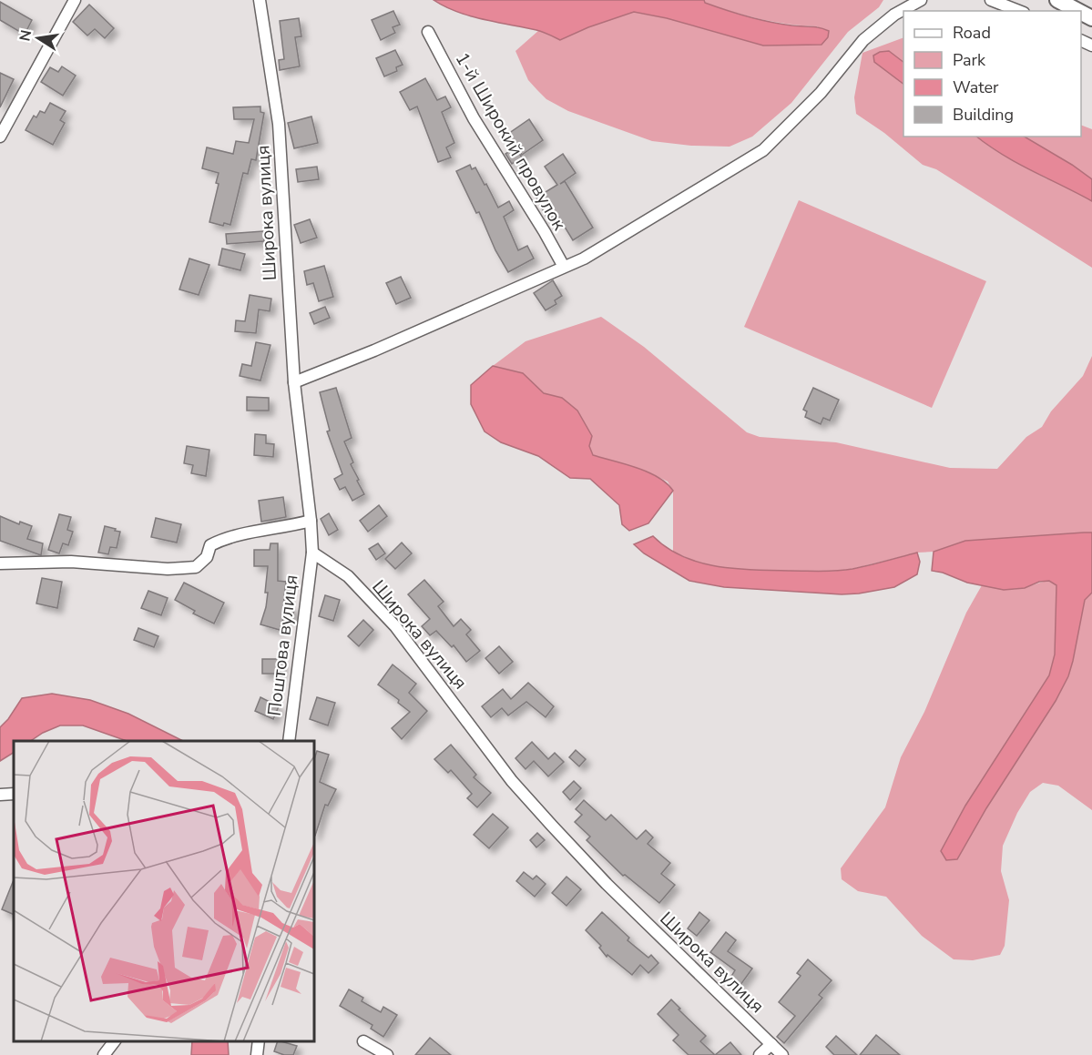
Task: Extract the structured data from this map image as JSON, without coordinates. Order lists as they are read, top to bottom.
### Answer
{
  "streets": {
    "street": ["1-й Широкий провулок", "Широка вулиця", "Поштова вулиця"]
  },
  "crossings": [
    ["Широка вулиця", "Поштова вулиця"]
  ],
  "legend": [
    "Road",
    "Park",
    "Water",
    "Building"
  ],
  "north": "left"
}
